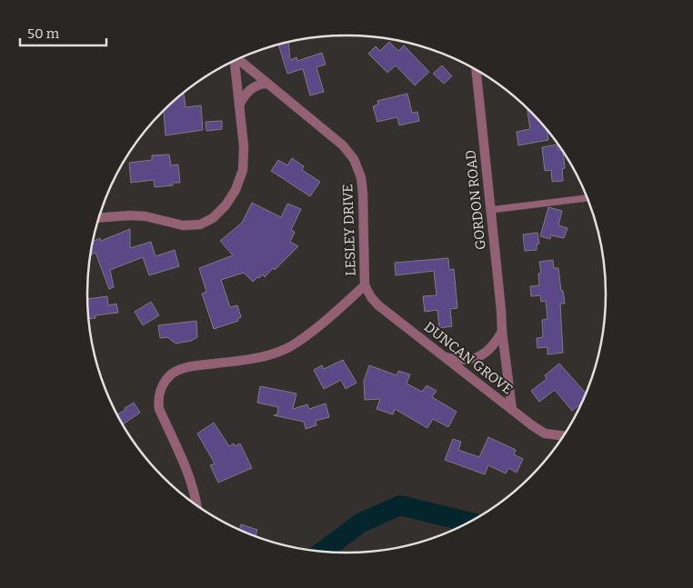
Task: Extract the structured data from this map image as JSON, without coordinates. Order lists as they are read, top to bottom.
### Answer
{
  "streets": {
    "street": ["GORDON ROAD", "LESLEY DRIVE", "DUNCAN GROVE"]
  },
  "crossings": [
    ["GORDON ROAD", "DUNCAN GROVE"],
    ["LESLEY DRIVE", "DUNCAN GROVE"]
  ],
  "scale_bar": "50 m"
}
